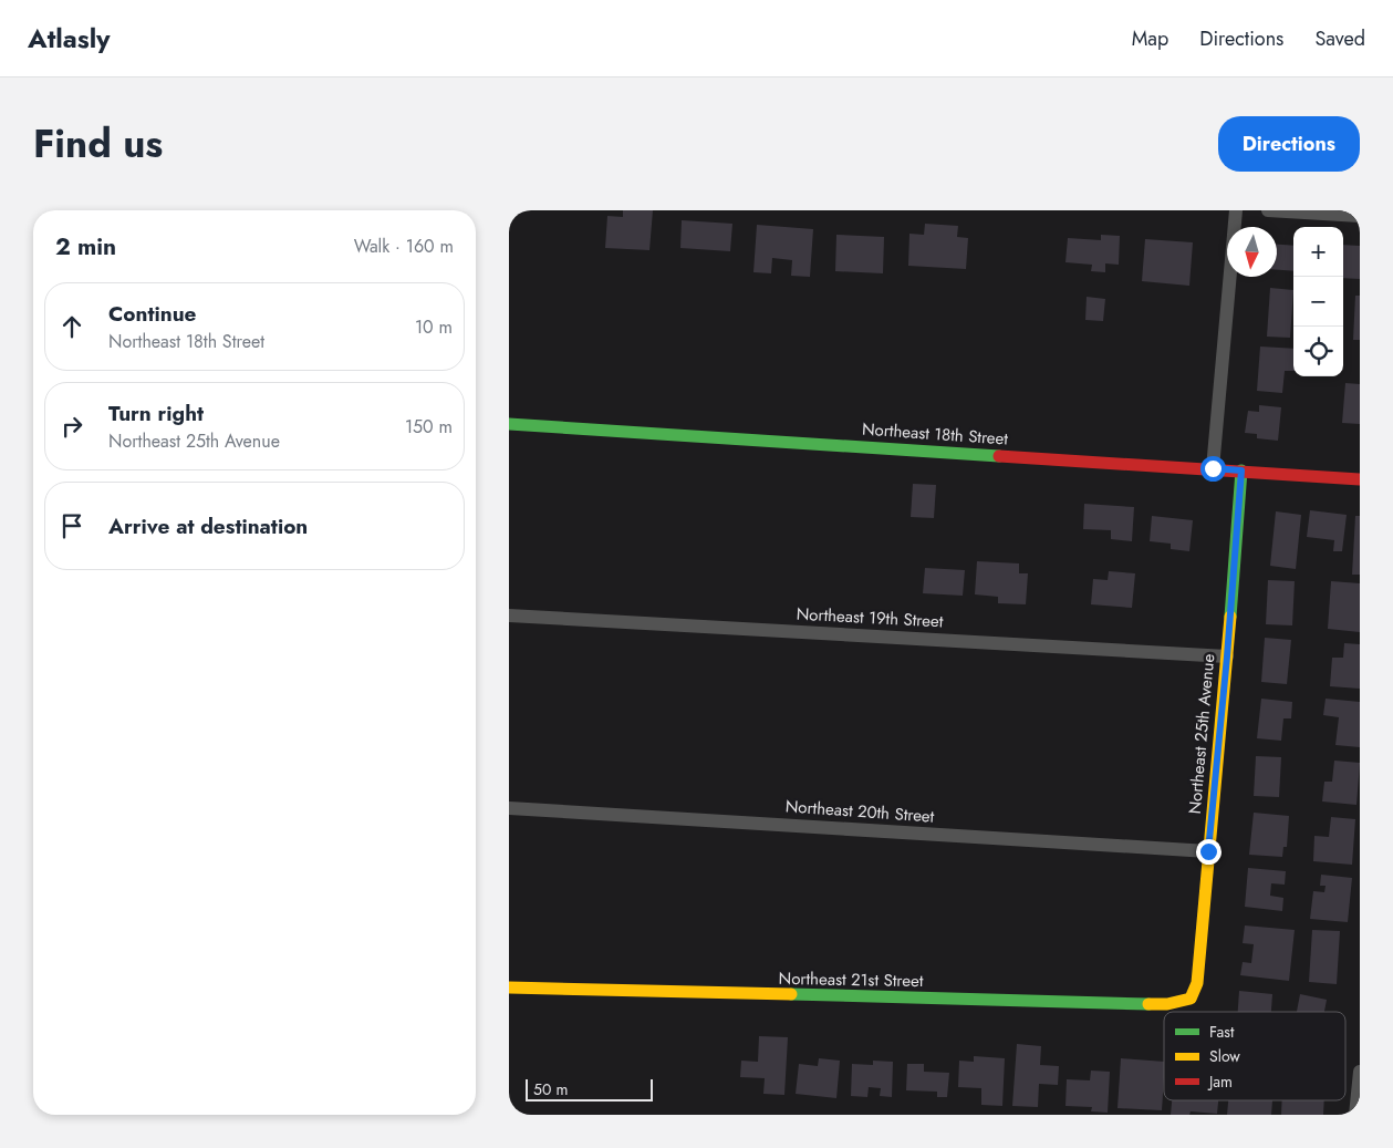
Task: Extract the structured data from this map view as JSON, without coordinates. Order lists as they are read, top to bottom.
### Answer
{
  "streets": {
    "street": [
      "Northeast 18th Street",
      "Northeast 19th Street",
      "Northeast 25th Avenue",
      "Northeast 20th Street",
      "Northeast 21st Street"
    ]
  },
  "crossings": [
    ["Northeast 18th Street", "Northeast 25th Avenue"],
    ["Northeast 19th Street", "Northeast 25th Avenue"],
    ["Northeast 25th Avenue", "Northeast 20th Street"],
    ["Northeast 25th Avenue", "Northeast 21st Street"]
  ],
  "legend": ["Fast", "Slow", "Jam"],
  "scale_bar": "50 m",
  "north": "bottom",
  "page": {
    "header": "Atlasly",
    "nav": ["Map", "Directions", "Saved"],
    "title": "Find us",
    "buttons": "Directions",
    "heading": ["2 min", "Walk · 160 m"],
    "map_buttons": ["+", "−"],
    "list": [
      ["Continue", "Northeast 18th Street", "10 m"],
      ["Turn right", "Northeast 25th Avenue", "150 m"],
      "Arrive at destination"
    ],
    "scale": "50 m"
  }
}
